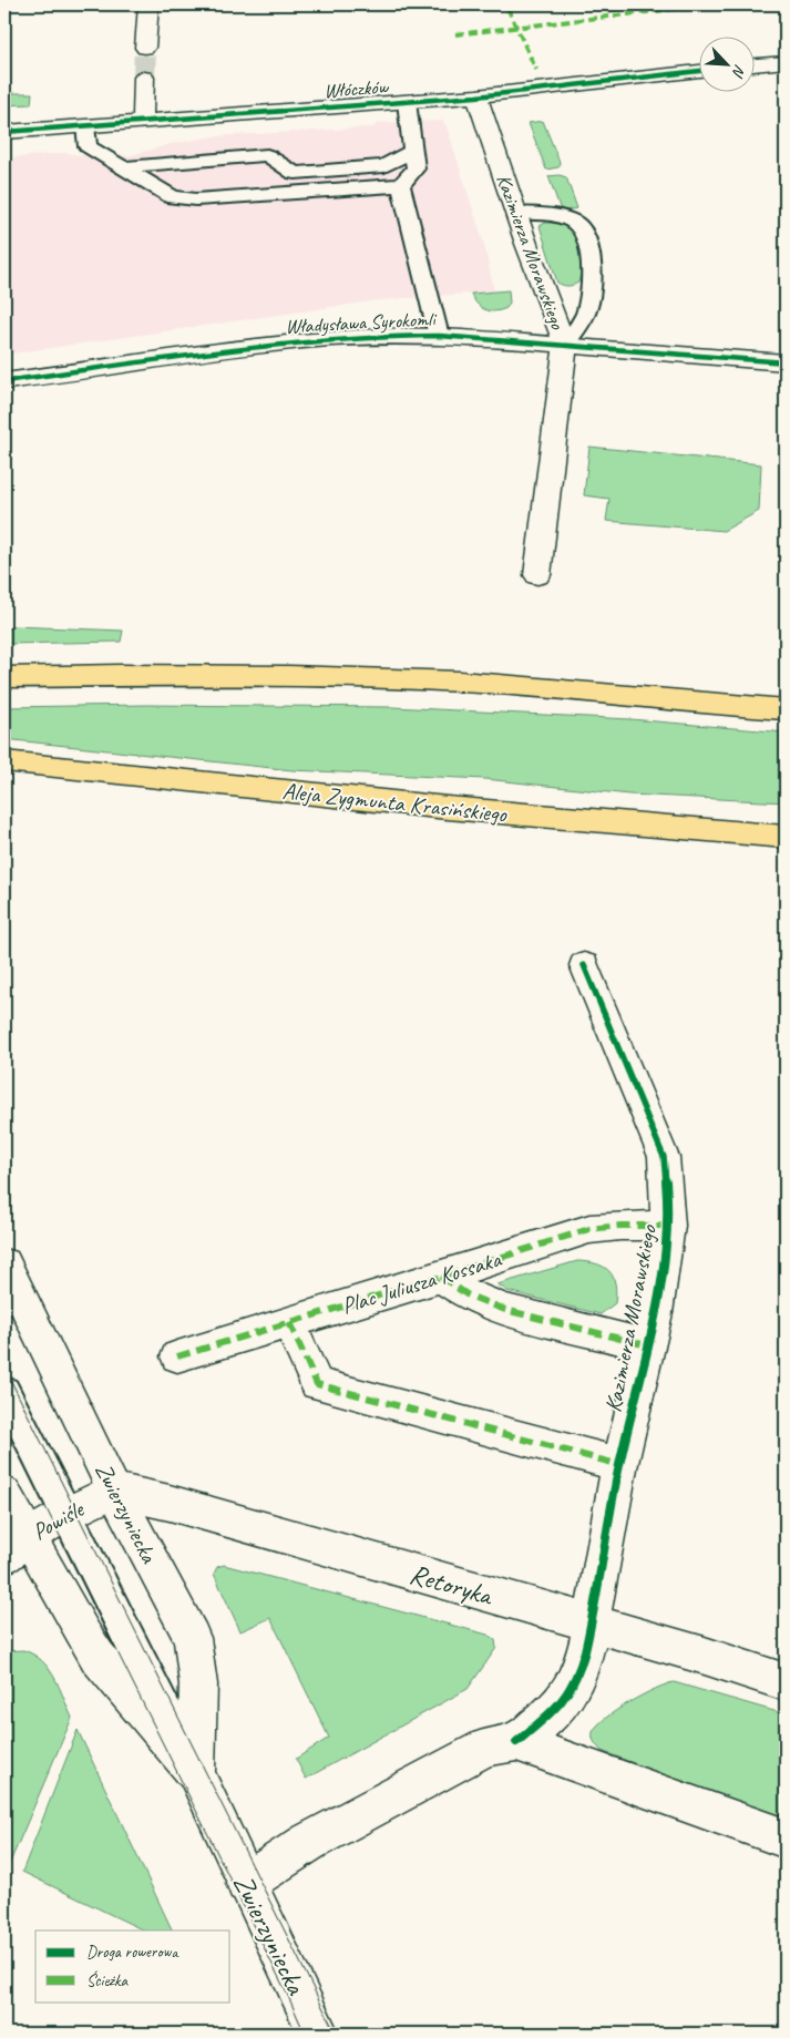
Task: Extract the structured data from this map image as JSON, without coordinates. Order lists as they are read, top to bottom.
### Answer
{
  "streets": {
    "main road": ["Aleja Zygmunta Krasińskiego"],
    "street": [
      "Włóczków",
      "Kazimierza Morawskiego",
      "Władysława Syrokomli",
      "Plac Juliusza Kossaka",
      "Zwierzyniecka",
      "Powiśle",
      "Retoryka"
    ]
  },
  "crossings": [
    ["Włóczków", "Kazimierza Morawskiego"],
    ["Kazimierza Morawskiego", "Władysława Syrokomli"],
    ["Kazimierza Morawskiego", "Plac Juliusza Kossaka"],
    ["Kazimierza Morawskiego", "Retoryka"],
    ["Zwierzyniecka", "Powiśle"],
    ["Zwierzyniecka", "Retoryka"],
    ["Powiśle", "Retoryka"]
  ],
  "legend": ["Droga rowerowa", "Ścieżka"],
  "north": "bottom right"
}
